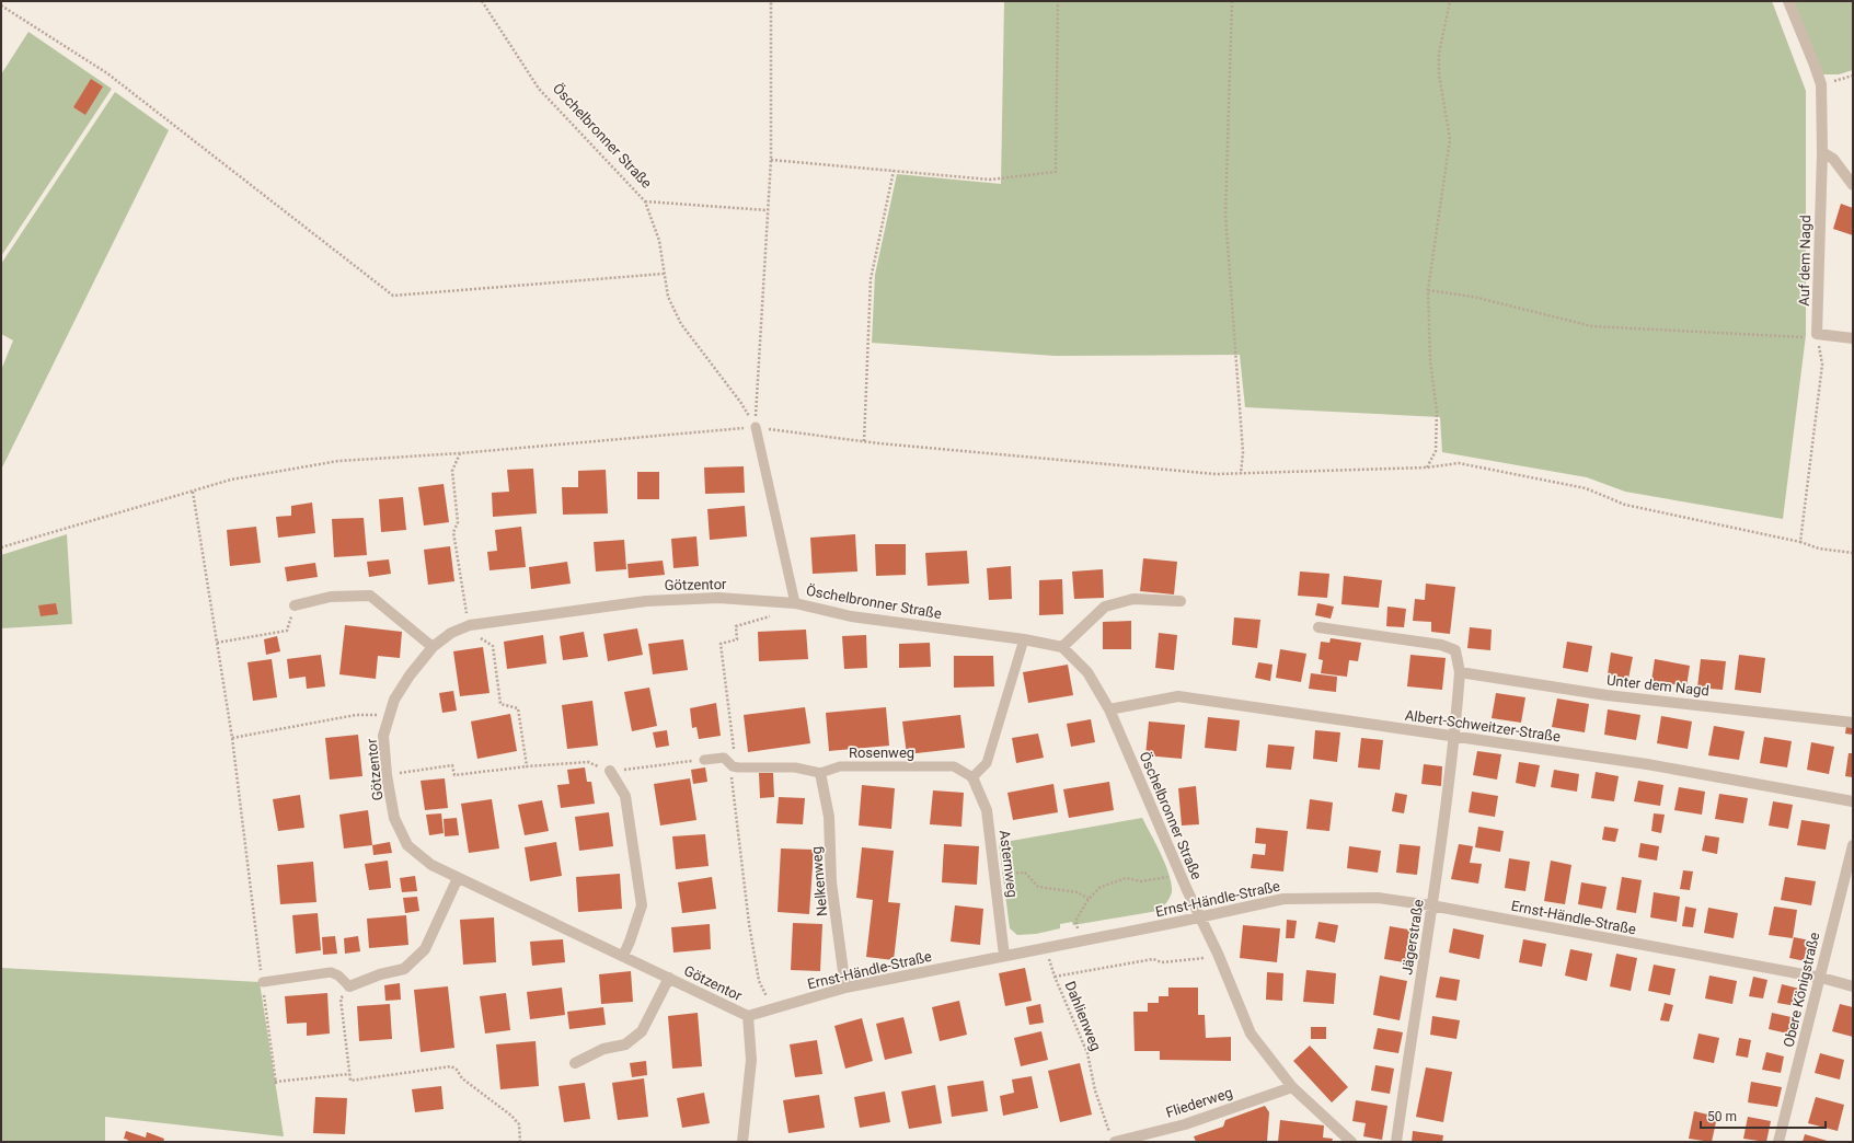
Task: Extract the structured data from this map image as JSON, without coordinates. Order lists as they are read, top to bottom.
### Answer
{
  "streets": {
    "street": [
      "Öschelbronner Straße",
      "Auf dem Nagd",
      "Götzentor",
      "Unter dem Nagd",
      "Albert-Schweitzer-Straße",
      "Asternweg",
      "Nelkenweg",
      "Ernst-Händle-Straße",
      "Jägerstraße",
      "Obere Königstraße",
      "Fliederweg"
    ],
    "lane": ["Rosenweg"],
    "path": ["Dahlienweg"]
  },
  "crossings": [
    ["Öschelbronner Straße", "Götzentor"],
    ["Öschelbronner Straße", "Albert-Schweitzer-Straße"],
    ["Öschelbronner Straße", "Ernst-Händle-Straße"],
    ["Öschelbronner Straße", "Fliederweg"],
    ["Götzentor", "Ernst-Händle-Straße"],
    ["Albert-Schweitzer-Straße", "Jägerstraße"],
    ["Rosenweg", "Asternweg"],
    ["Rosenweg", "Nelkenweg"],
    ["Asternweg", "Ernst-Händle-Straße"],
    ["Nelkenweg", "Ernst-Händle-Straße"],
    ["Ernst-Händle-Straße", "Jägerstraße"],
    ["Ernst-Händle-Straße", "Obere Königstraße"],
    ["Ernst-Händle-Straße", "Dahlienweg"],
    ["Dahlienweg", "Fliederweg"]
  ],
  "scale_bar": "50 m"
}
